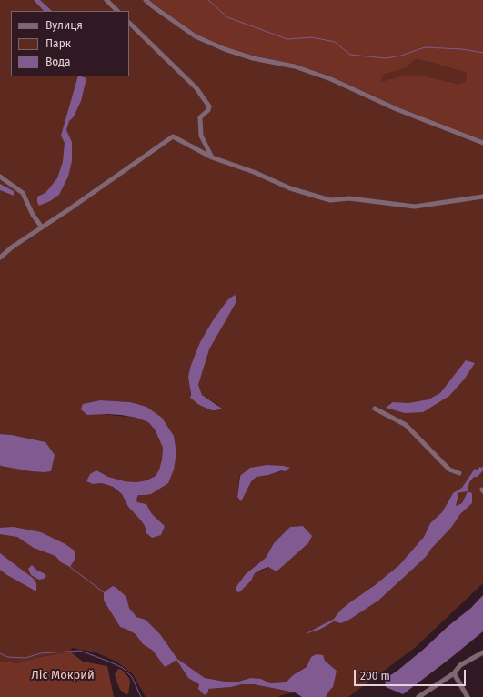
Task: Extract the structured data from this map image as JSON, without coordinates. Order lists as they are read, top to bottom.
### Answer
{
  "parks": ["Ліс Мокрий"],
  "legend": ["Вулиця", "Парк", "Вода"],
  "scale_bar": "200 m"
}
